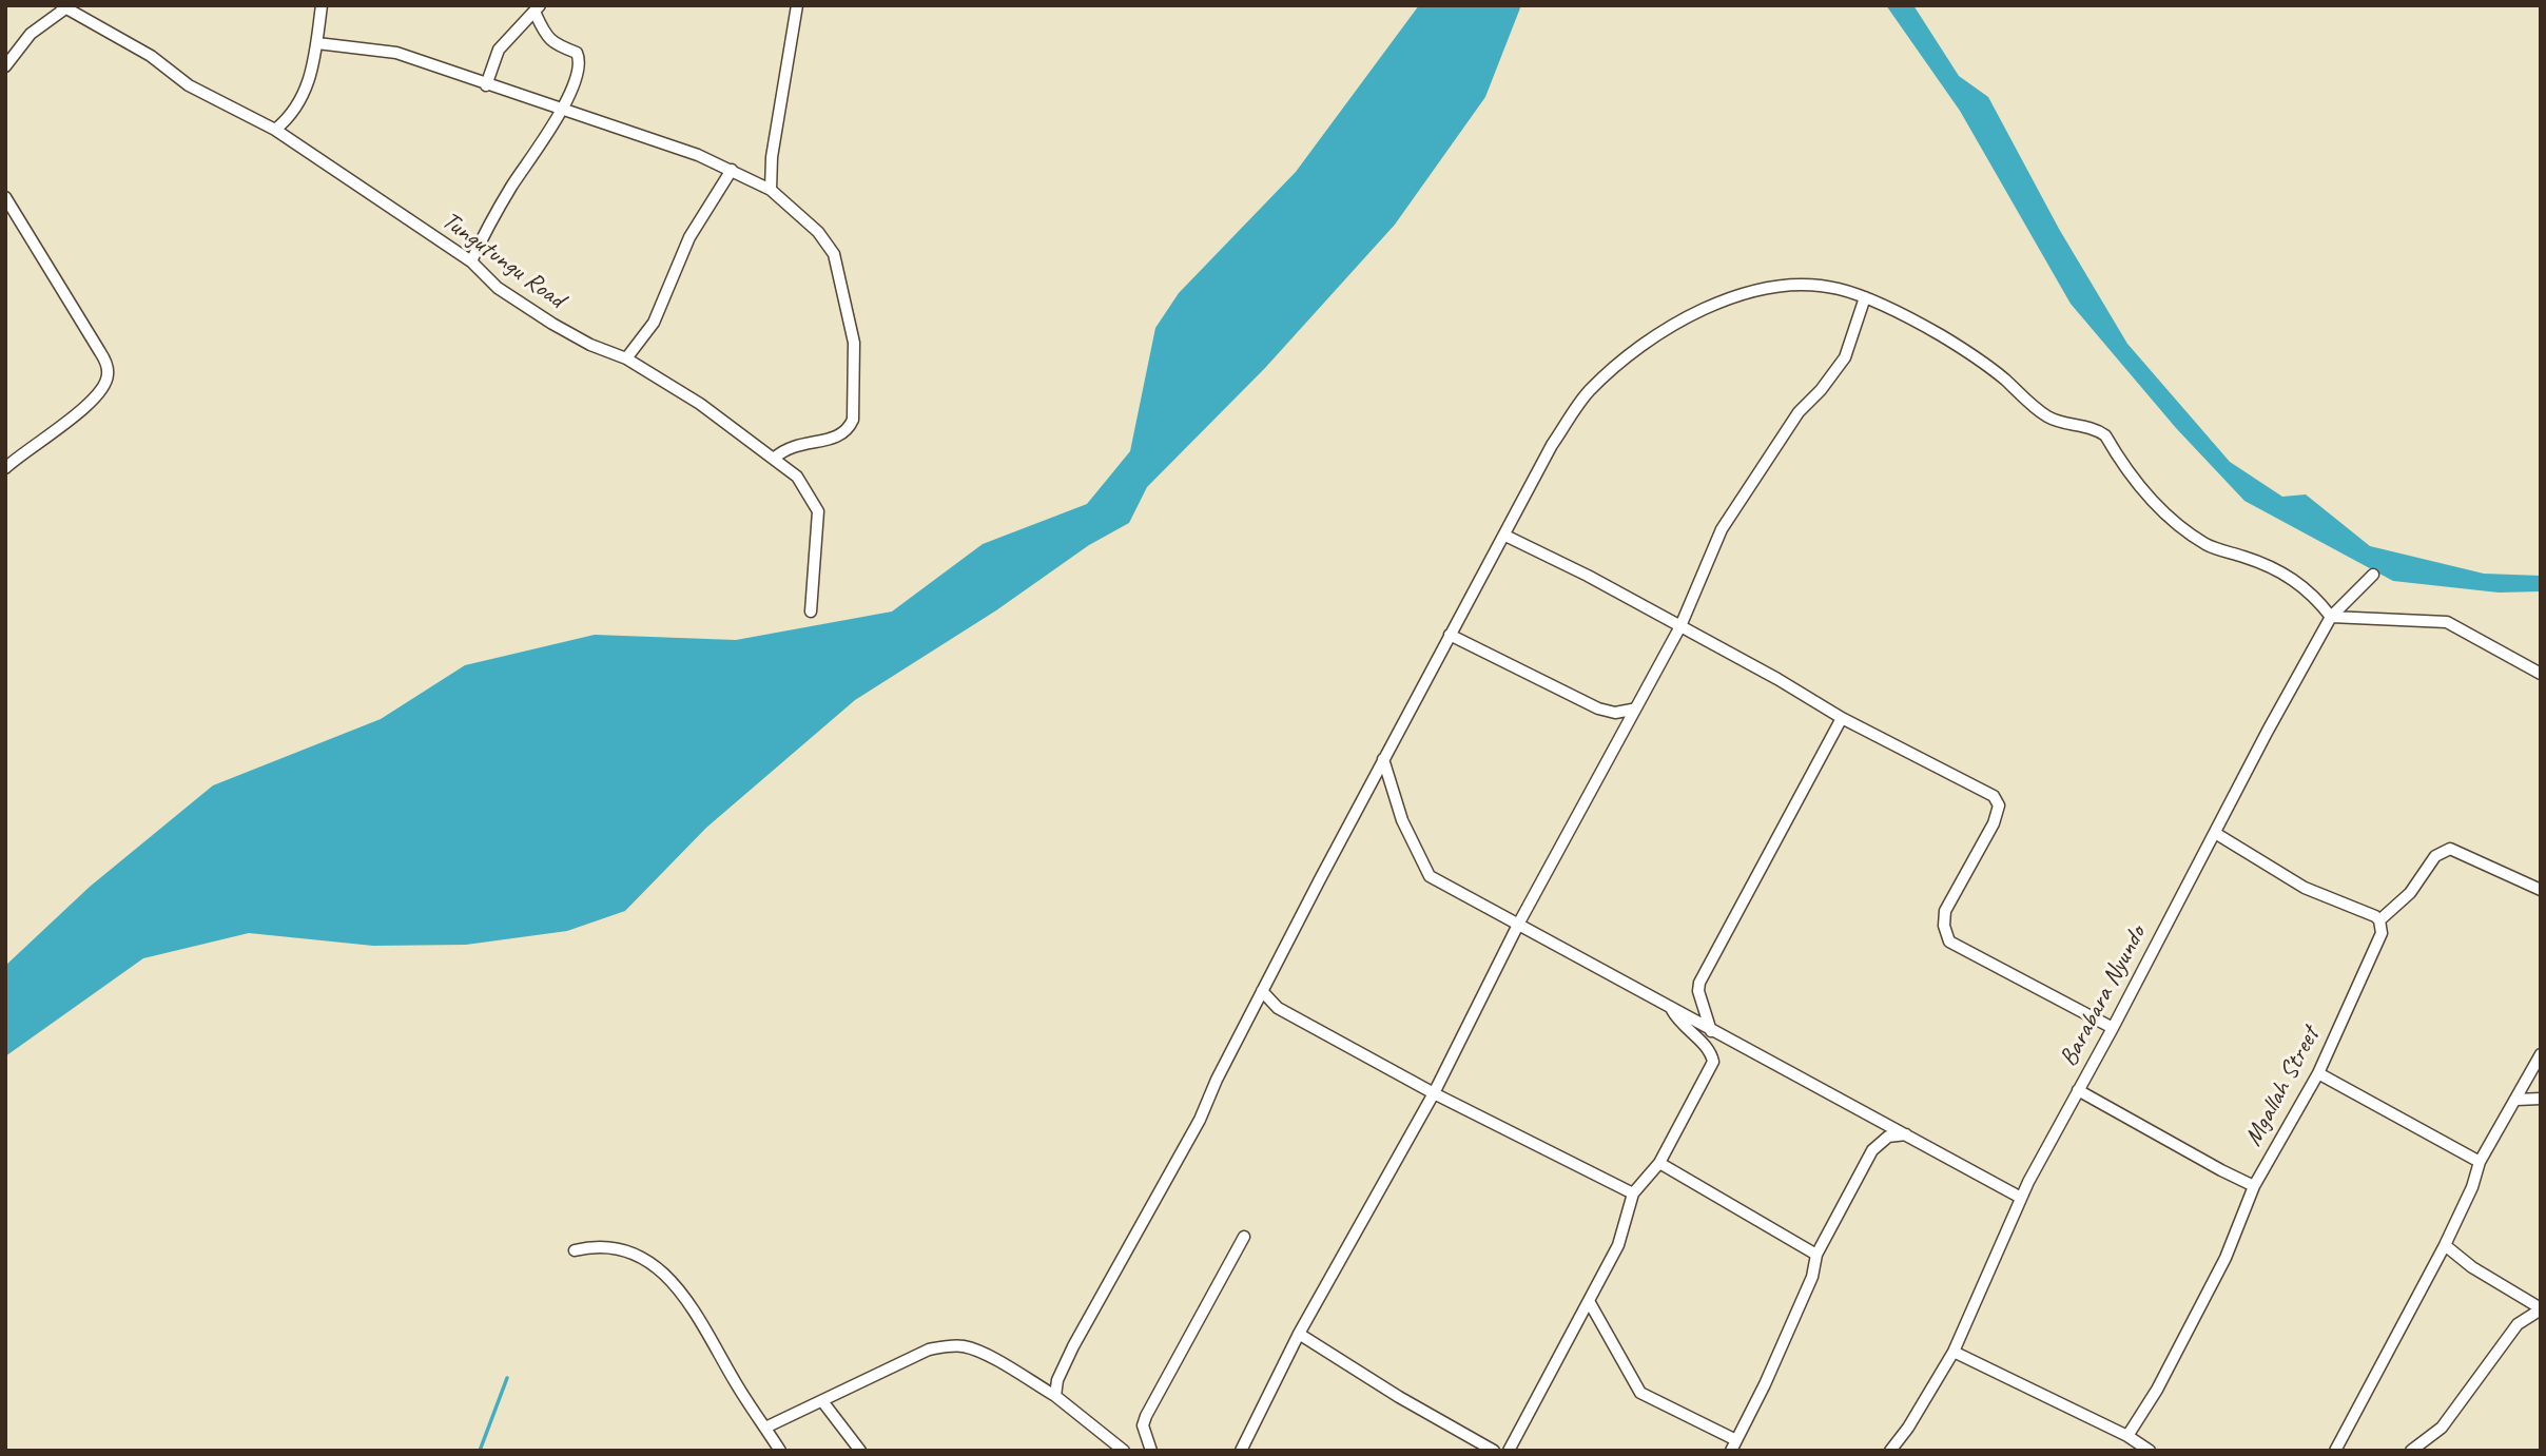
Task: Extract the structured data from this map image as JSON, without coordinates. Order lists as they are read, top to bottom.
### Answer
{
  "streets": {
    "street": ["Tungutungu Road", "Barabara Nyundo", "Mgallah Street"]
  }
}
